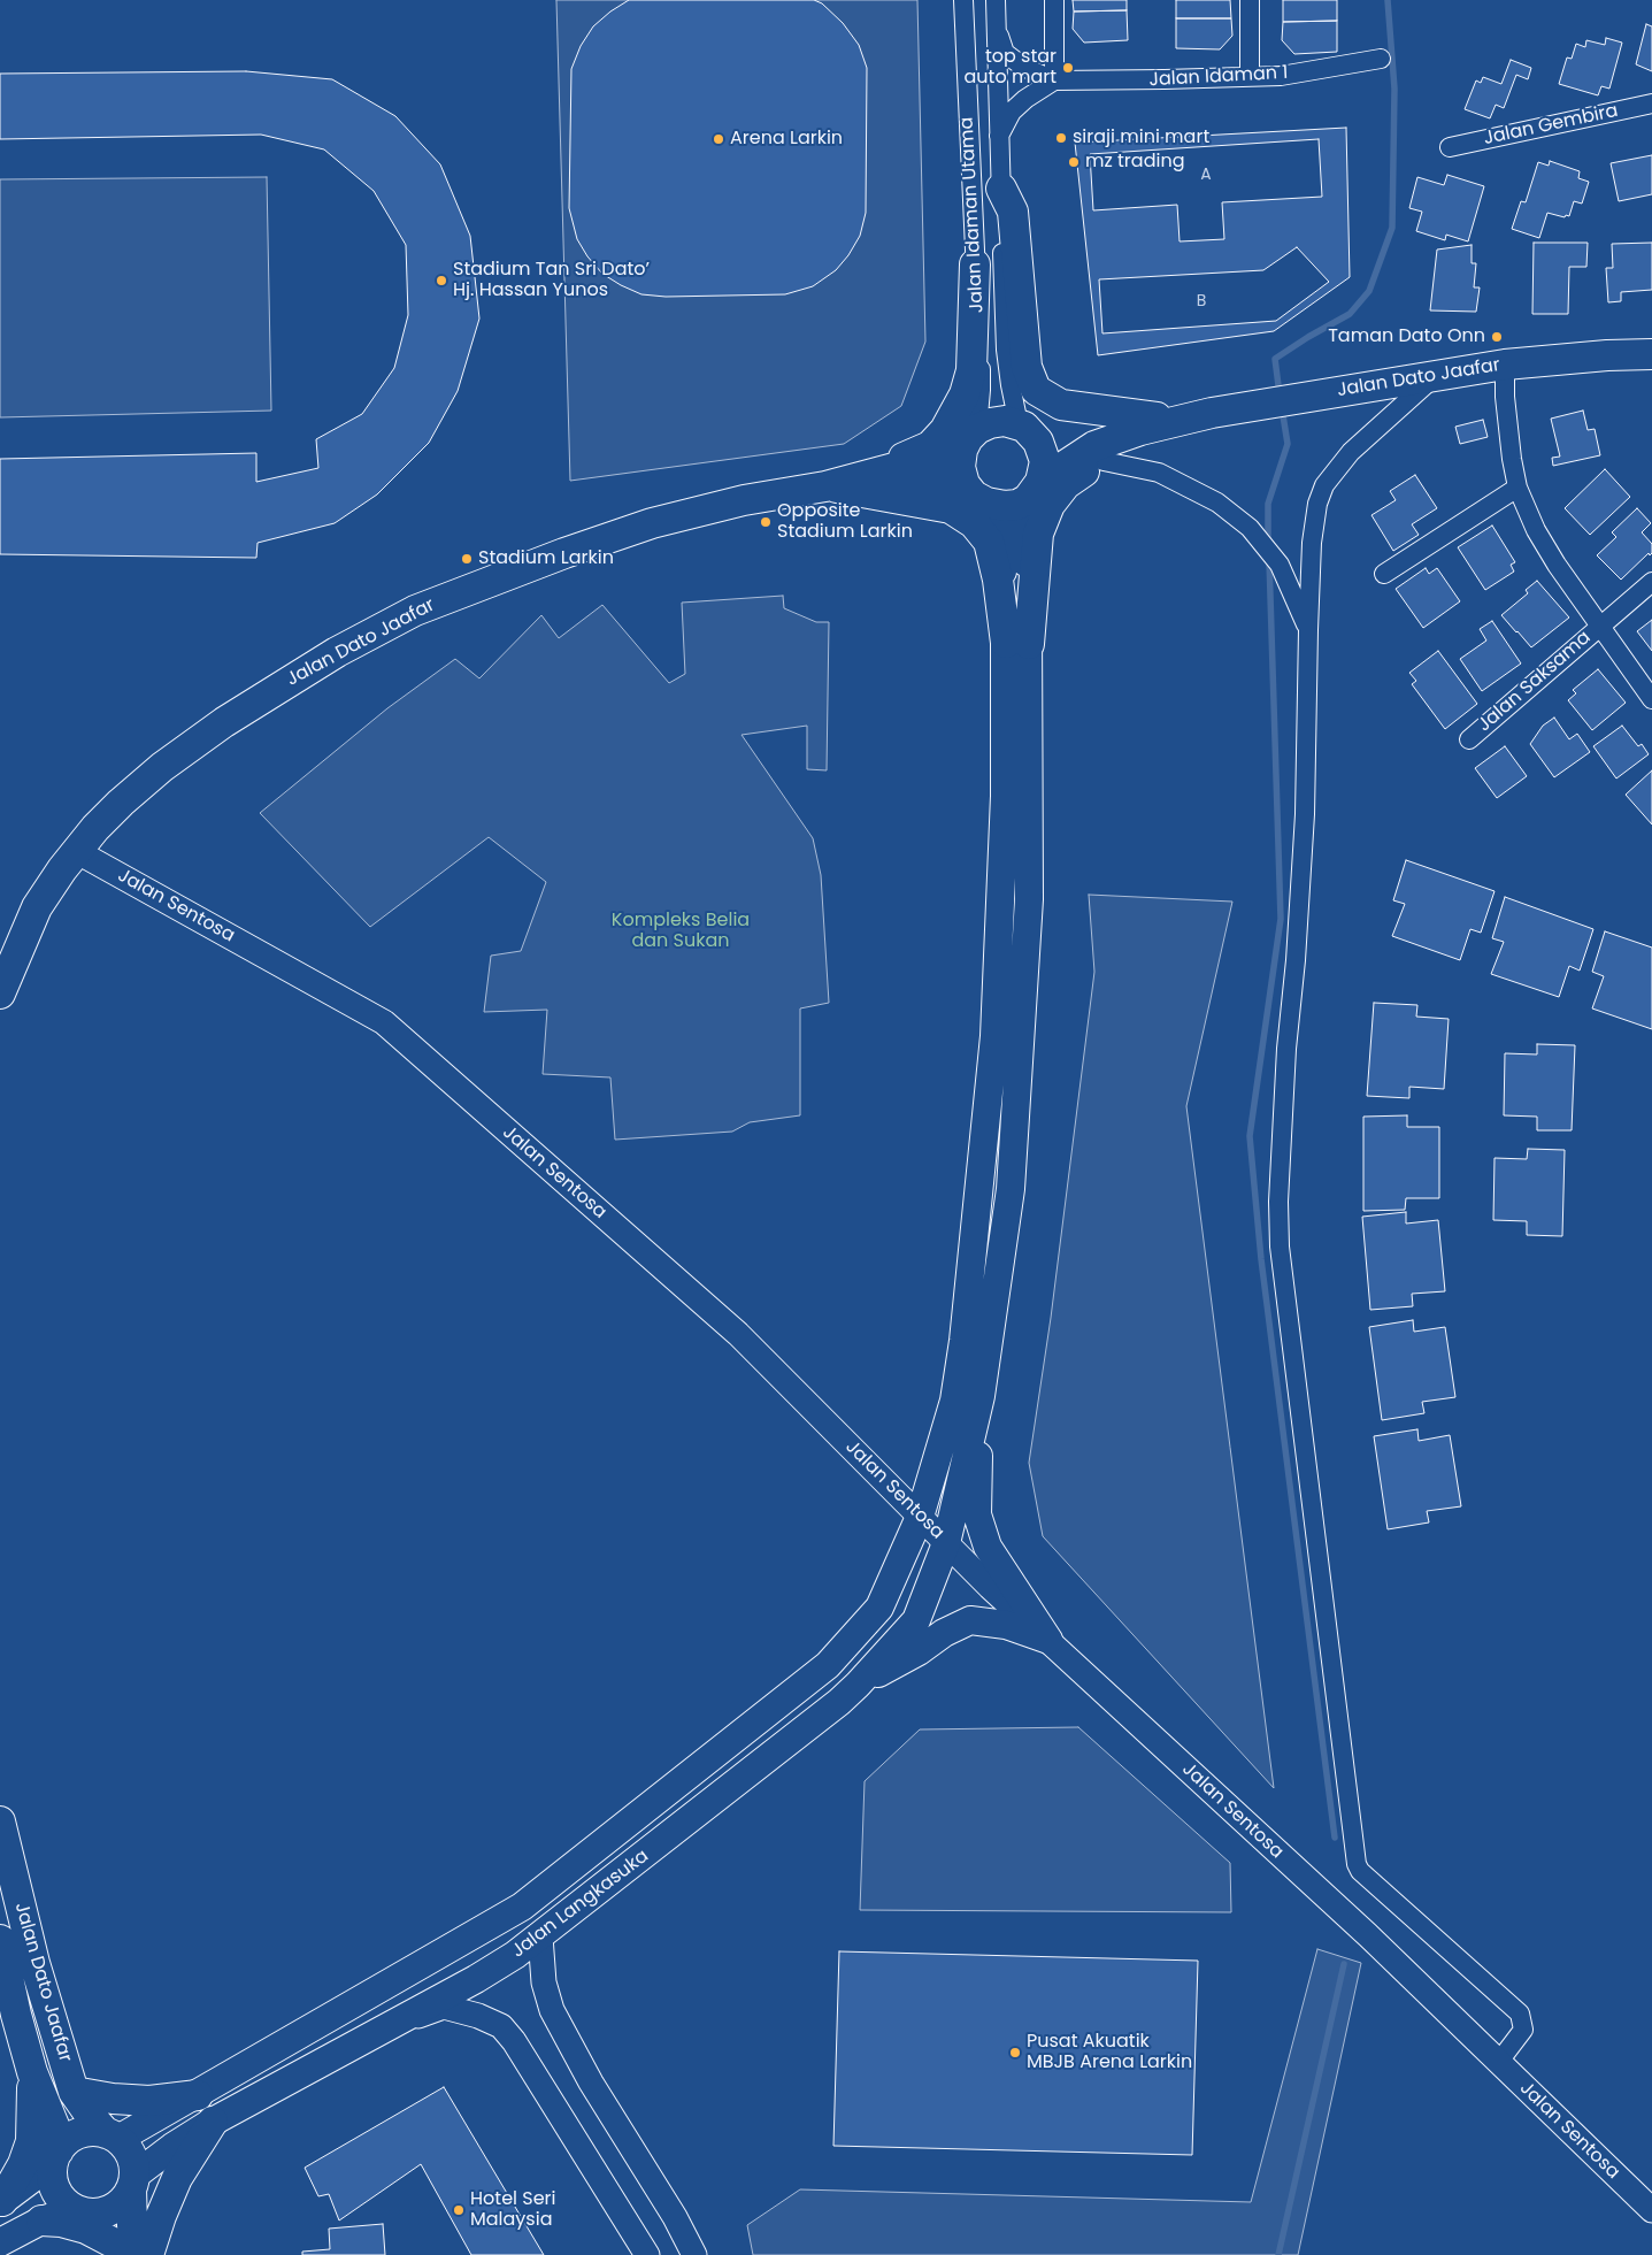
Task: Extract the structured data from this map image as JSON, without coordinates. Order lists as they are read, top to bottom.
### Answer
{
  "streets": {
    "main road": ["Jalan Dato Jaafar", "Jalan Langkasuka"],
    "street": [
      "Jalan Idaman 1",
      "Jalan Gembira",
      "Jalan Idaman Utama",
      "Jalan Saksama",
      "Jalan Sentosa"
    ]
  },
  "crossings": [
    ["Jalan Idaman 1", "Jalan Idaman Utama"],
    ["Jalan Idaman Utama", "Jalan Dato Jaafar"],
    ["Jalan Dato Jaafar", "Jalan Saksama"],
    ["Jalan Dato Jaafar", "Jalan Sentosa"],
    ["Jalan Dato Jaafar", "Jalan Langkasuka"],
    ["Jalan Sentosa", "Jalan Langkasuka"]
  ],
  "parks": ["Kompleks Belia dan Sukan"],
  "places": [
    "top star auto mart",
    "siraji mini mart",
    "Arena Larkin",
    "mz trading",
    "Stadium Tan Sri Dato’ Hj. Hassan Yunos",
    "Taman Dato Onn",
    "Opposite Stadium Larkin",
    "Stadium Larkin",
    "Pusat Akuatik MBJB Arena Larkin",
    "Hotel Seri Malaysia"
  ],
  "house_numbers": ["A", "B"]
}
